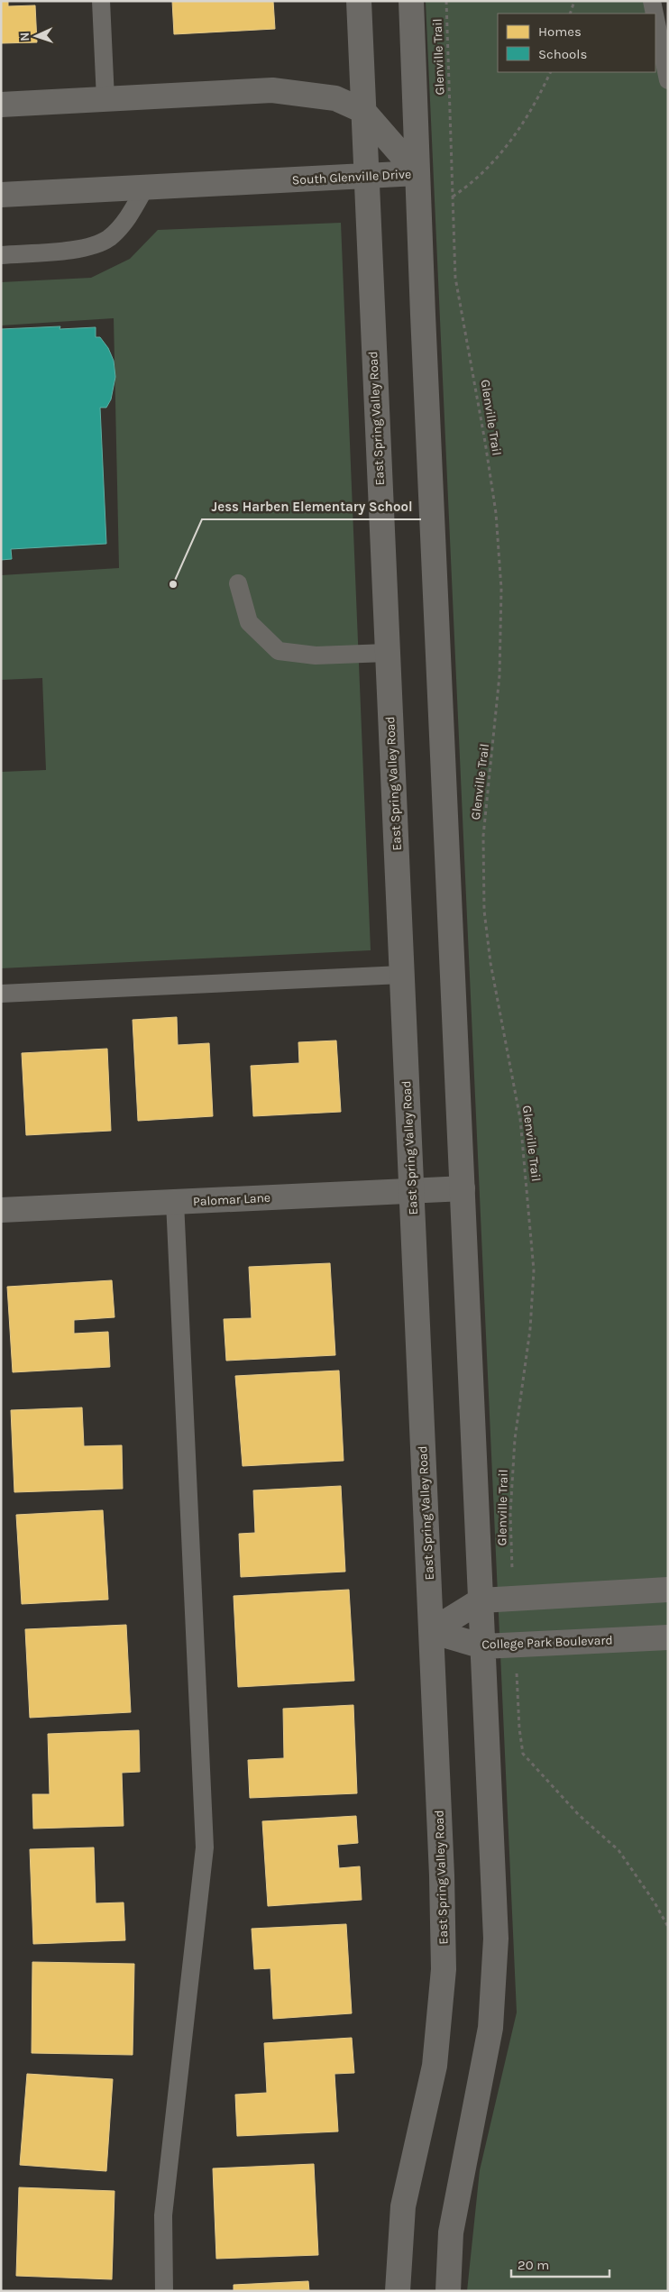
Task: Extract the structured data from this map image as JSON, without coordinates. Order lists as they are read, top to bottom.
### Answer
{
  "streets": {
    "street": [
      "South Glenville Drive",
      "East Spring Valley Road",
      "Palomar Lane",
      "College Park Boulevard"
    ],
    "path": ["Glenville Trail"]
  },
  "crossings": [
    ["South Glenville Drive", "East Spring Valley Road"],
    ["East Spring Valley Road", "Palomar Lane"],
    ["East Spring Valley Road", "College Park Boulevard"]
  ],
  "places": ["Jess Harben Elementary School"],
  "legend": ["Homes", "Schools"],
  "scale_bar": "20 m",
  "north": "left"
}
